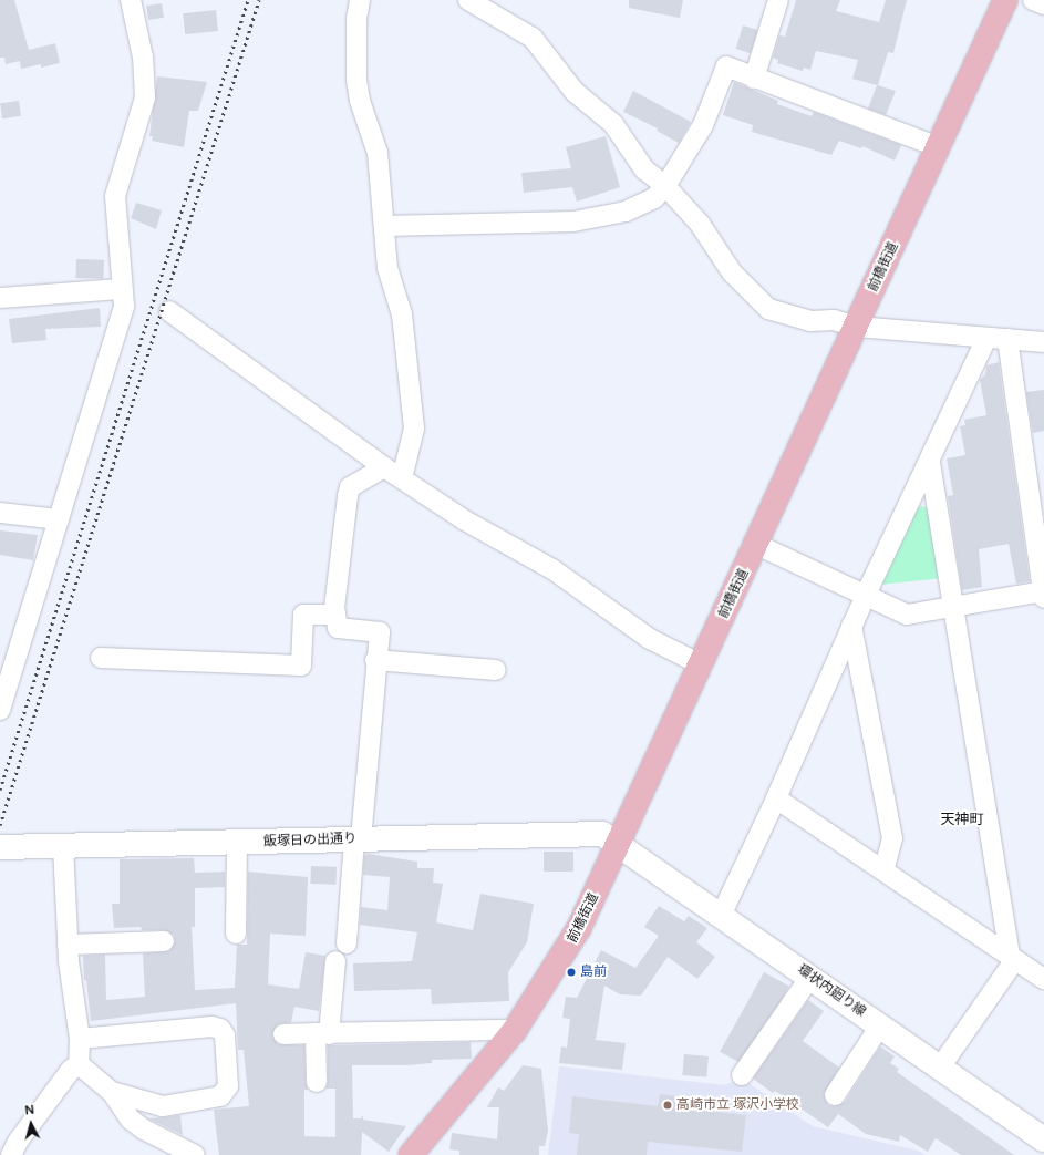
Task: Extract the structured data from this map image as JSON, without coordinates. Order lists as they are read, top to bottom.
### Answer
{
  "streets": {
    "main road": ["前橋街道"],
    "street": ["飯塚日の出通り", "環状内廻り線"]
  },
  "crossings": [
    ["前橋街道", "飯塚日の出通り"],
    ["前橋街道", "環状内廻り線"],
    ["飯塚日の出通り", "環状内廻り線"]
  ],
  "districts": ["天神町"],
  "places": ["島前", "高崎市立 塚沢小学校"],
  "north": "top"
}
